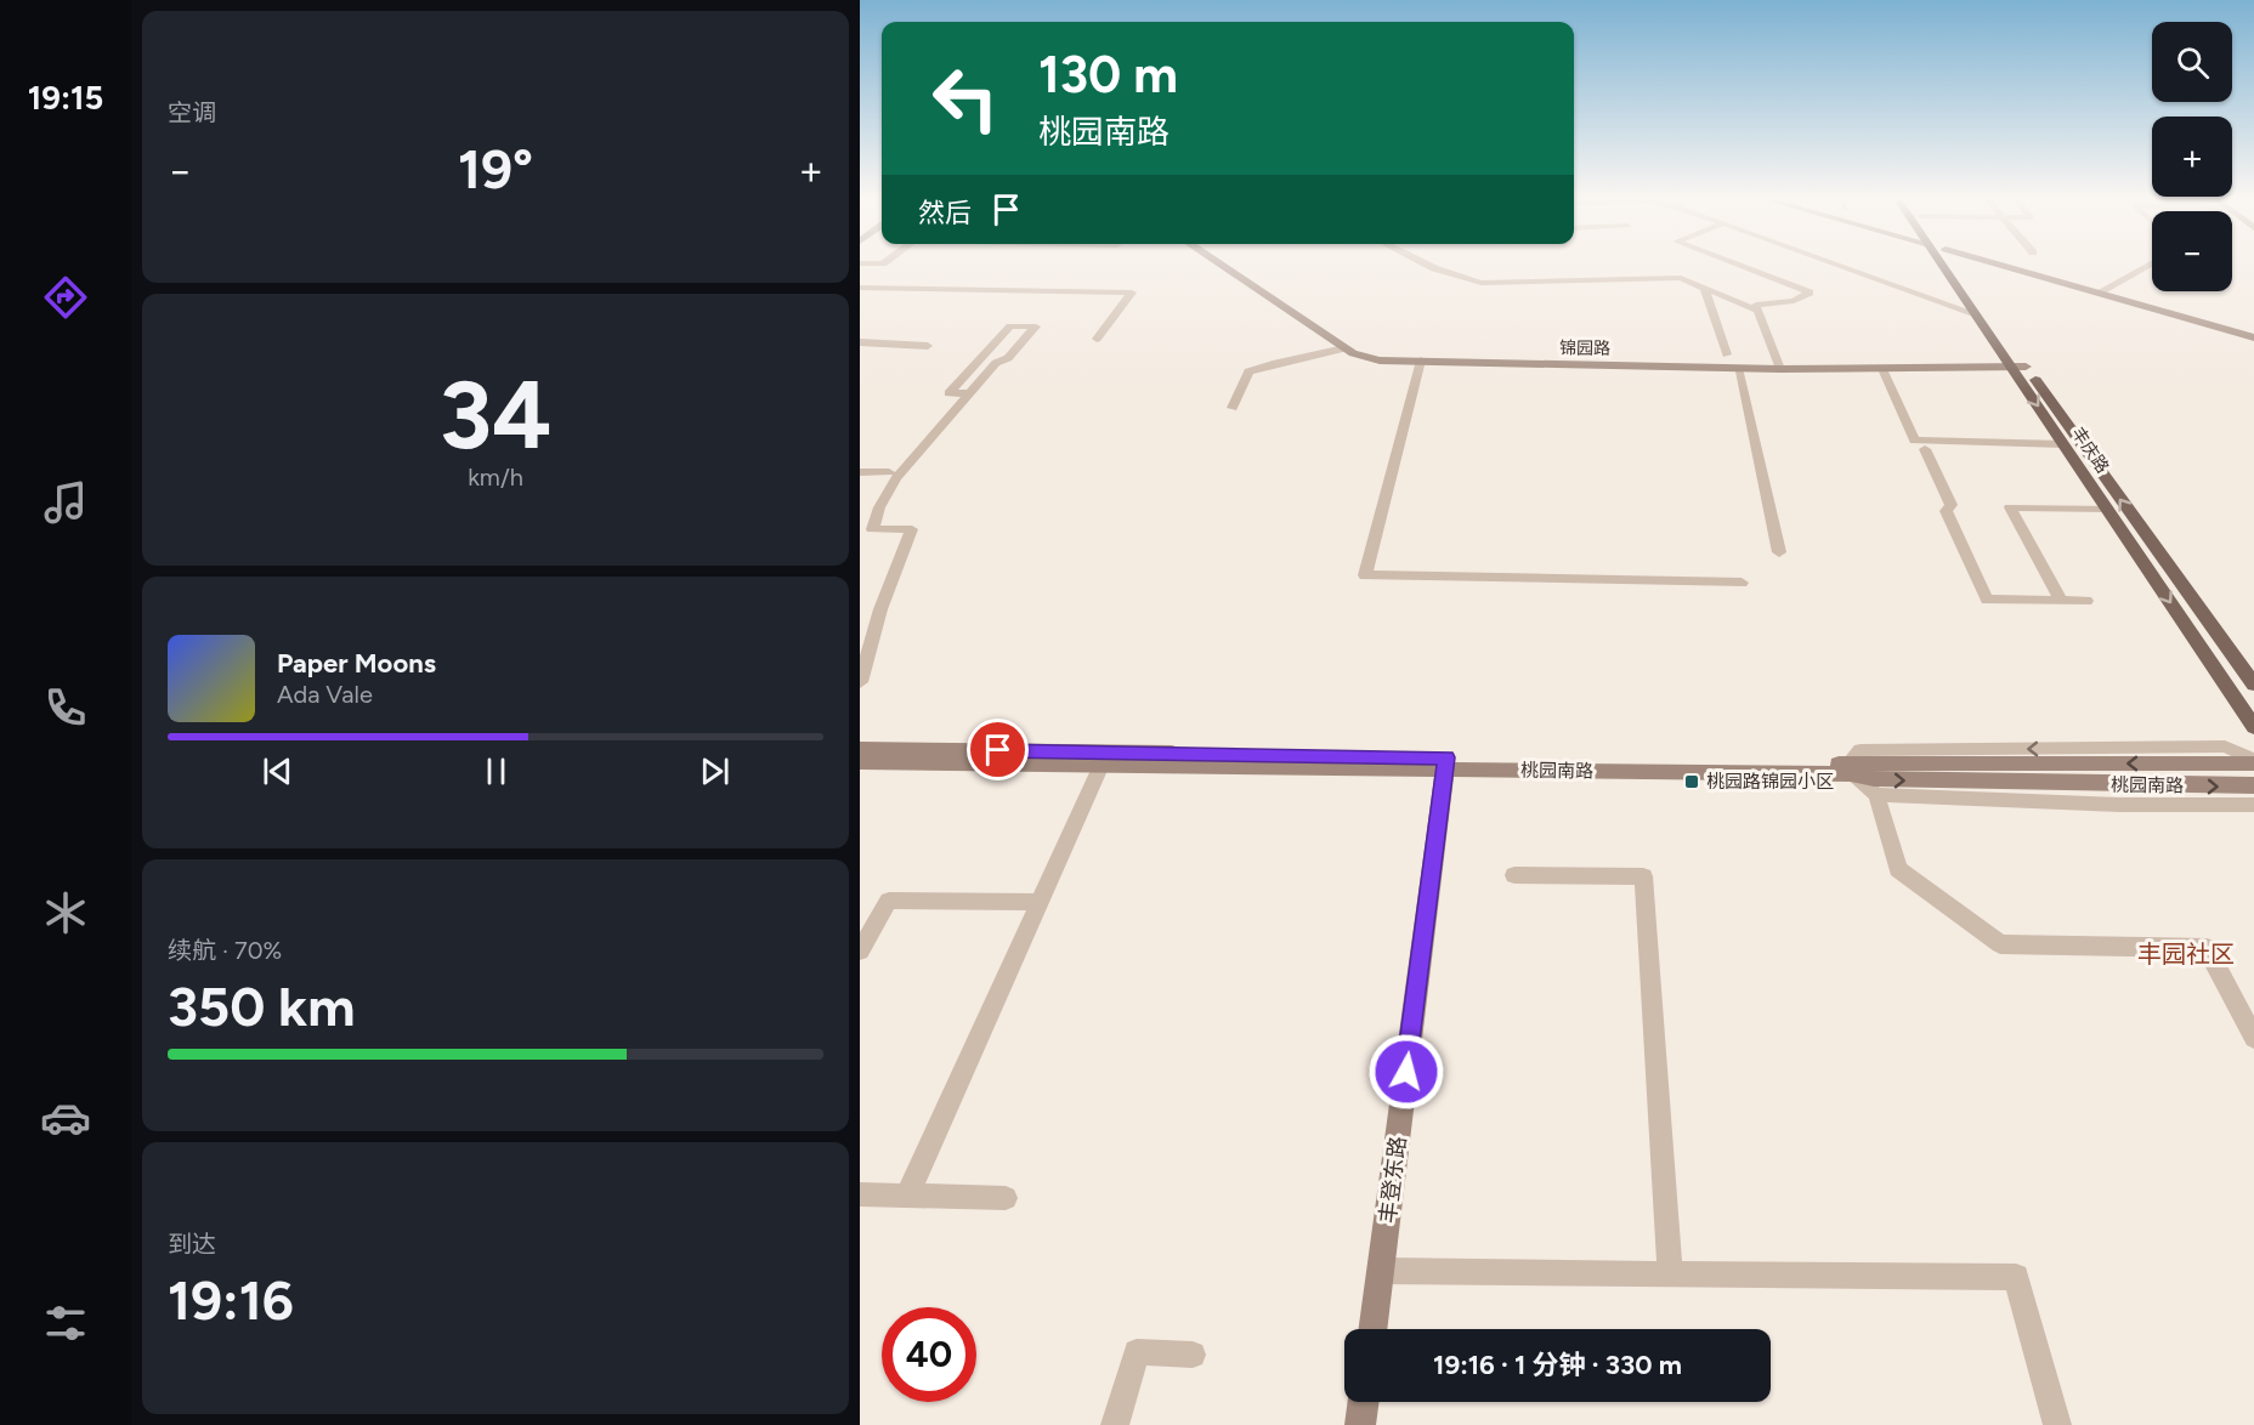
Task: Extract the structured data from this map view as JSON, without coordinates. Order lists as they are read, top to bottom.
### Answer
{
  "streets": {
    "main road": ["丰庆路"],
    "street": ["锦园路", "桃园南路", "丰登东路"]
  },
  "crossings": [
    ["锦园路", "丰庆路"],
    ["桃园南路", "丰登东路"]
  ],
  "districts": ["丰园社区"],
  "places": {
    "transit": ["桃园路锦园小区"]
  },
  "page": {
    "tabs": "19:15",
    "tile": [
      "空调",
      ["34", "km/h"],
      ["续航 · 70%", "350 km"],
      ["到达", "19:16"]
    ],
    "map_buttons": ["+", "−"],
    "turn": ["130 m", "桃园南路"],
    "heat": ["−", "19°", "+"],
    "then": "然后",
    "song": ["Paper Moons", "Ada Vale"],
    "limit": "40",
    "trip": "19:16 · 1 分钟 · 330 m"
  }
}
